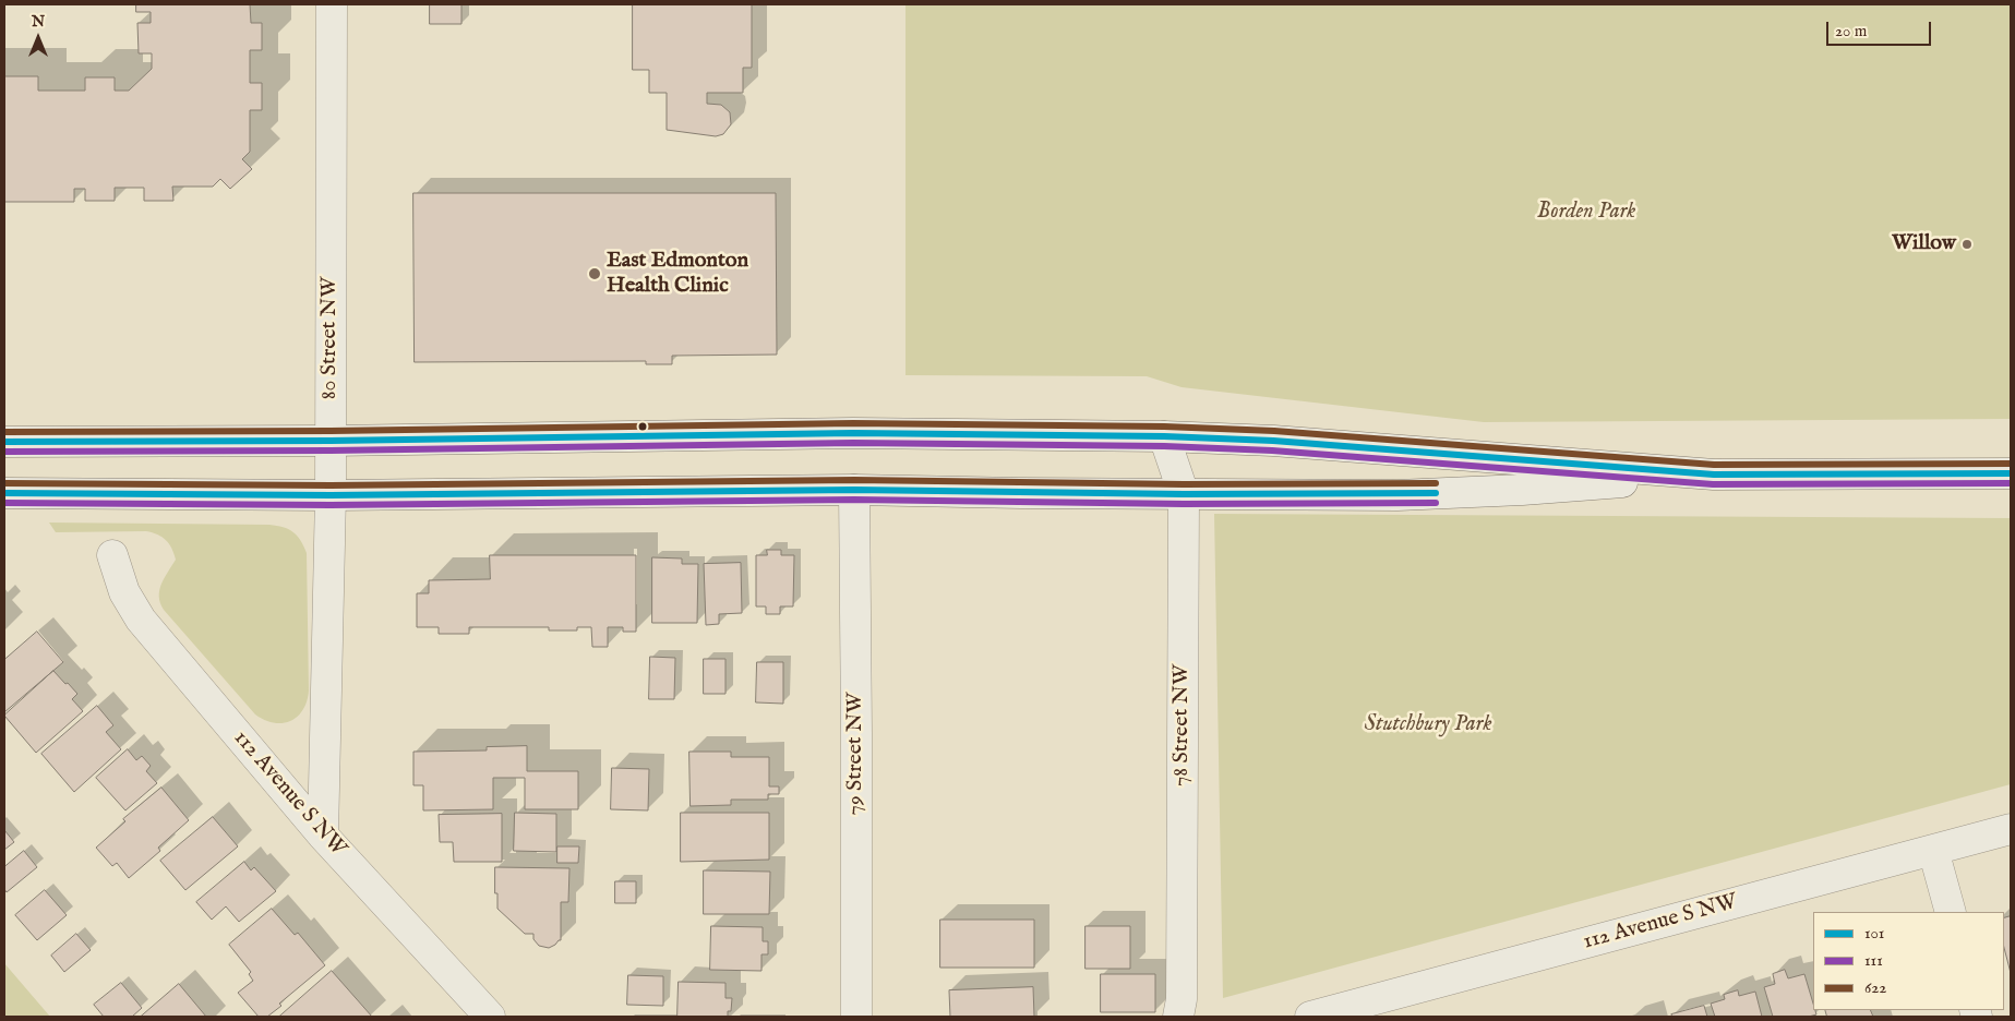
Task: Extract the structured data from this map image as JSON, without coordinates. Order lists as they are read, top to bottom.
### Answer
{
  "streets": {
    "main road": [
      "80 Street NW",
      "78 Street NW",
      "79 Street NW",
      "112 Avenue S NW"
    ]
  },
  "crossings": [
    ["80 Street NW", "112 Avenue S NW"]
  ],
  "parks": ["Borden Park", "Stutchbury Park"],
  "places": ["Willow", "East Edmonton Health Clinic"],
  "lines": ["transit line 622", "transit line 101", "transit line 111"],
  "legend": ["101", "111", "622"],
  "scale_bar": "20 m",
  "north": "top"
}
